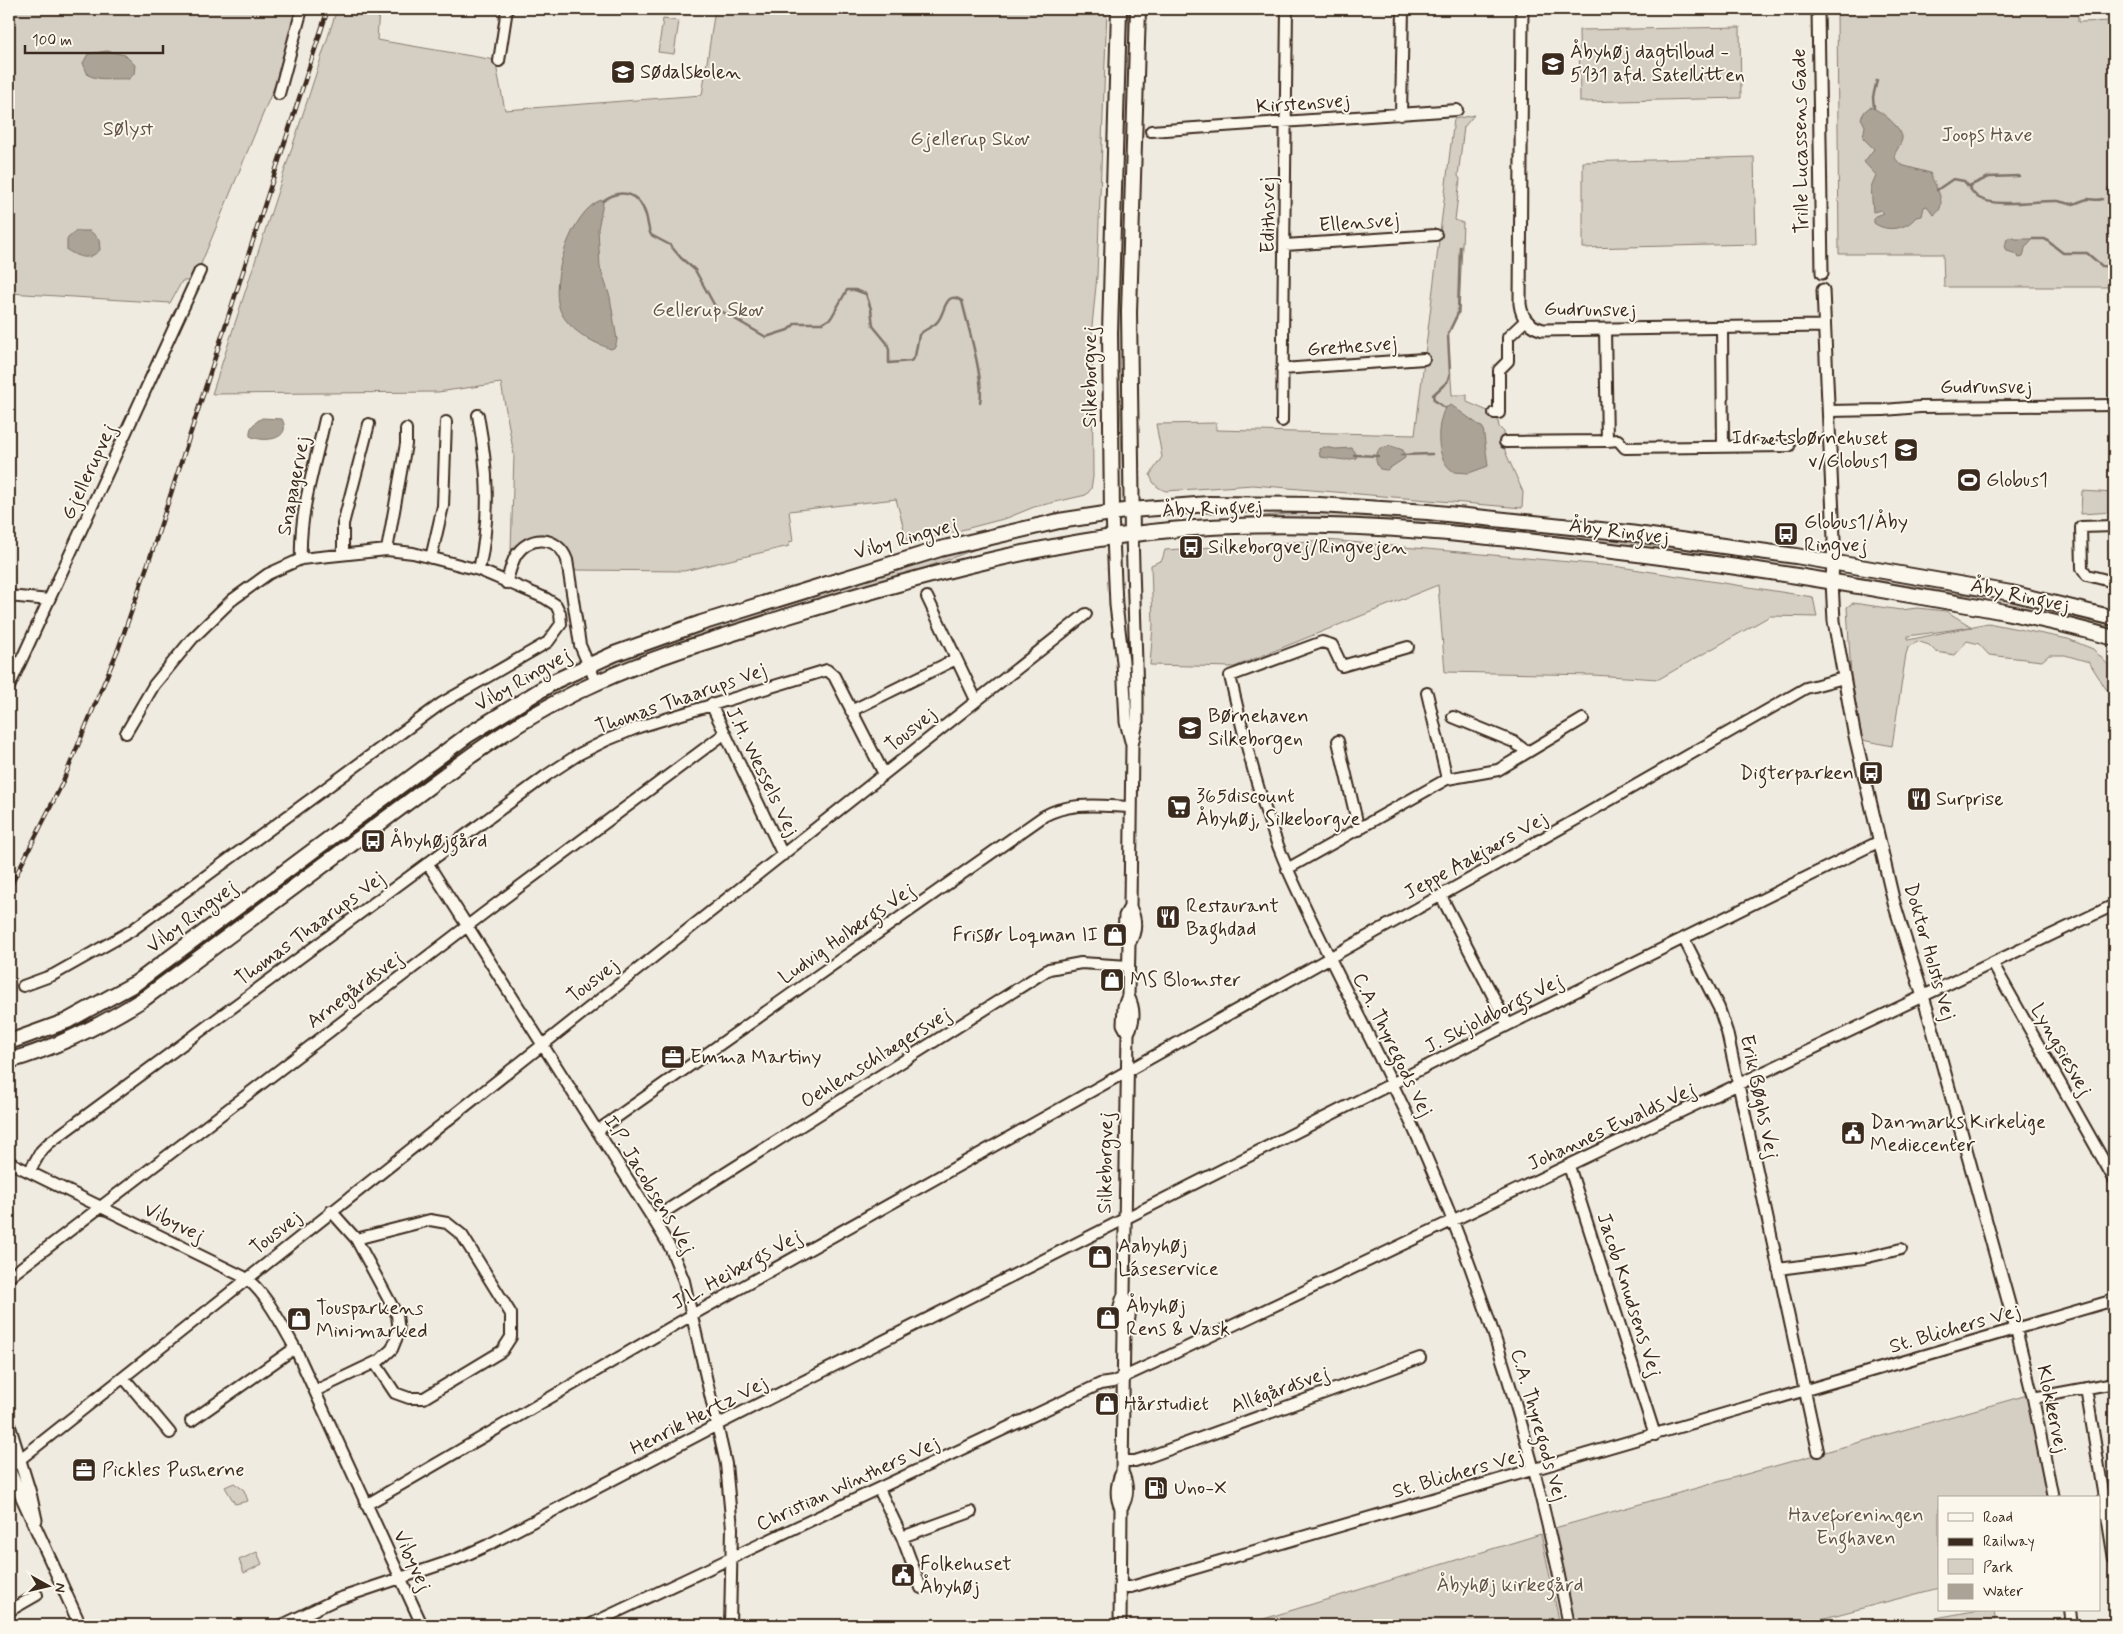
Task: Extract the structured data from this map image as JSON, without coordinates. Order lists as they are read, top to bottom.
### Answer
{
  "streets": {
    "main road": ["Silkeborgvej", "Åby Ringvej", "Viby Ringvej"],
    "street": [
      "Kirstensvej",
      "Trille Lucassens Gade",
      "Edithsvej",
      "Ellensvej",
      "Gudrunsvej",
      "Grethesvej",
      "Gjellerupvej",
      "Snapagervej",
      "Thomas Thaarups Vej",
      "Tousvej",
      "J.H. Wessels Vej",
      "Jeppe Aakjærs Vej",
      "Ludvig Holbergs Vej",
      "Doktor Holsts Vej",
      "Arnegårdsvej",
      "J. Skjoldborgs Vej",
      "C.A. Thyregods Vej",
      "Lyngsiesvej",
      "Oehlenschlægersvej",
      "Erik Bøghs Vej",
      "Johannes Ewalds Vej",
      "I.P. Jacobsens Vej",
      "Vibyvej",
      "J.L. Heibergs Vej",
      "Jacob Knudsens Vej",
      "St. Blichers Vej",
      "Allégårdsvej",
      "Klokkervej",
      "Henrik Hertz Vej",
      "Christian Winthers Vej"
    ]
  },
  "crossings": [
    ["Kirstensvej", "Edithsvej"],
    ["Edithsvej", "Ellensvej"],
    ["Edithsvej", "Grethesvej"],
    ["Silkeborgvej", "Åby Ringvej"],
    ["Silkeborgvej", "Viby Ringvej"],
    ["Silkeborgvej", "Jeppe Aakjærs Vej"],
    ["Silkeborgvej", "Ludvig Holbergs Vej"],
    ["Silkeborgvej", "J. Skjoldborgs Vej"],
    ["Silkeborgvej", "Oehlenschlægersvej"],
    ["Silkeborgvej", "Johannes Ewalds Vej"],
    ["Silkeborgvej", "J.L. Heibergs Vej"],
    ["Silkeborgvej", "St. Blichers Vej"],
    ["Silkeborgvej", "Allégårdsvej"],
    ["Silkeborgvej", "Henrik Hertz Vej"],
    ["Silkeborgvej", "Christian Winthers Vej"],
    ["Åby Ringvej", "Viby Ringvej"],
    ["Åby Ringvej", "Doktor Holsts Vej"],
    ["Thomas Thaarups Vej", "Tousvej"],
    ["Thomas Thaarups Vej", "J.H. Wessels Vej"],
    ["Thomas Thaarups Vej", "I.P. Jacobsens Vej"],
    ["Thomas Thaarups Vej", "Vibyvej"],
    ["Tousvej", "J.H. Wessels Vej"],
    ["Tousvej", "I.P. Jacobsens Vej"],
    ["Tousvej", "Vibyvej"],
    ["J.H. Wessels Vej", "Arnegårdsvej"],
    ["Jeppe Aakjærs Vej", "Doktor Holsts Vej"],
    ["Jeppe Aakjærs Vej", "C.A. Thyregods Vej"],
    ["Jeppe Aakjærs Vej", "J.L. Heibergs Vej"],
    ["Ludvig Holbergs Vej", "I.P. Jacobsens Vej"],
    ["Doktor Holsts Vej", "J. Skjoldborgs Vej"],
    ["Doktor Holsts Vej", "Johannes Ewalds Vej"],
    ["Doktor Holsts Vej", "St. Blichers Vej"],
    ["Doktor Holsts Vej", "Klokkervej"],
    ["Arnegårdsvej", "I.P. Jacobsens Vej"],
    ["Arnegårdsvej", "Vibyvej"],
    ["J. Skjoldborgs Vej", "C.A. Thyregods Vej"],
    ["J. Skjoldborgs Vej", "Erik Bøghs Vej"],
    ["J. Skjoldborgs Vej", "Henrik Hertz Vej"],
    ["C.A. Thyregods Vej", "Johannes Ewalds Vej"],
    ["C.A. Thyregods Vej", "St. Blichers Vej"],
    ["Lyngsiesvej", "Johannes Ewalds Vej"],
    ["Oehlenschlægersvej", "I.P. Jacobsens Vej"],
    ["Erik Bøghs Vej", "Johannes Ewalds Vej"],
    ["Erik Bøghs Vej", "St. Blichers Vej"],
    ["Johannes Ewalds Vej", "Jacob Knudsens Vej"],
    ["Johannes Ewalds Vej", "Christian Winthers Vej"],
    ["I.P. Jacobsens Vej", "J.L. Heibergs Vej"],
    ["I.P. Jacobsens Vej", "Henrik Hertz Vej"],
    ["I.P. Jacobsens Vej", "Christian Winthers Vej"],
    ["Vibyvej", "J.L. Heibergs Vej"],
    ["Vibyvej", "Henrik Hertz Vej"],
    ["Jacob Knudsens Vej", "St. Blichers Vej"],
    ["St. Blichers Vej", "Klokkervej"]
  ],
  "parks": [
    "Sølyst",
    "Joops Have",
    "Gjellerup Skov",
    "Gellerup Skov",
    "Haveforeningen Enghaven",
    "Åbyhøj kirkegård"
  ],
  "places": {
    "school or university": [
      "Åbyhøj dagtilbud - 5131 afd. Satellitten",
      "Sødalskolen",
      "Idrætsbørnehuset v/Globus1",
      "Børnehaven Silkeborgen"
    ],
    "sports": ["Globus1"],
    "bus stop": [
      "Globus1/Åby Ringvej",
      "Silkeborgvej/Ringvejen",
      "Digterparken",
      "Åbyhøjgård"
    ],
    "restaurant": ["Surprise", "Restaurant Baghdad"],
    "supermarket": ["365discount Åbyhøj, Silkeborgve"],
    "shop": [
      "Frisør Loqman II",
      "MS Blomster",
      "Aabyhøj Láseservice",
      "Åbyhøj Rens & Vask",
      "Tousparkens Minimarked",
      "Hårstudiet"
    ],
    "office": ["Emma Martiny", "Pickles Pusherne"],
    "public building": ["Danmarks Kirkelige Mediecenter", "Folkehuset Åbyhøj"],
    "fuel station": ["Uno-X"]
  },
  "legend": [
    "Road",
    "Railway",
    "Park",
    "Water"
  ],
  "scale_bar": "100 m",
  "north": "right"
}
